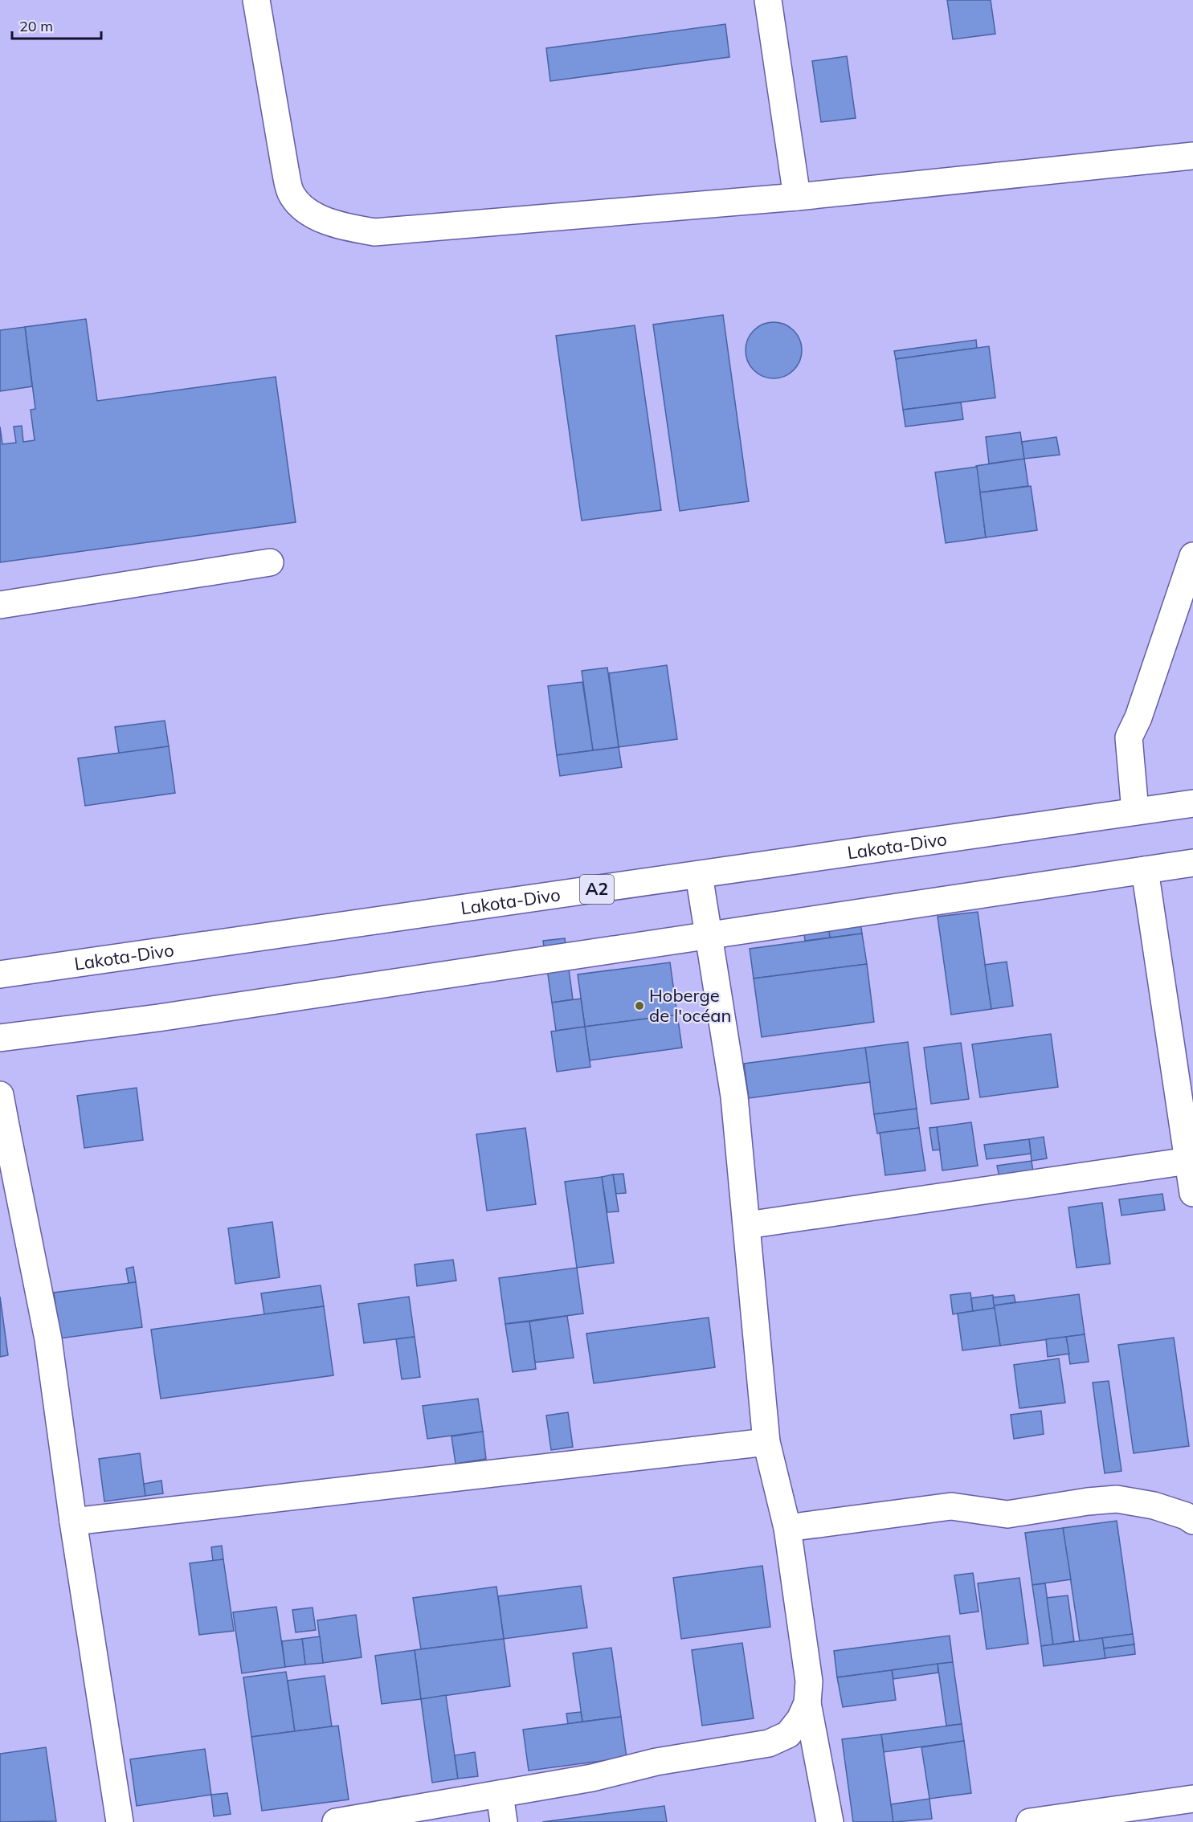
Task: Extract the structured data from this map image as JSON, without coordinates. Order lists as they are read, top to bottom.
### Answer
{
  "streets": {
    "street": ["Lakota-Divo", "A2"]
  },
  "places": ["Hoberge de l'océan"],
  "scale_bar": "20 m"
}
